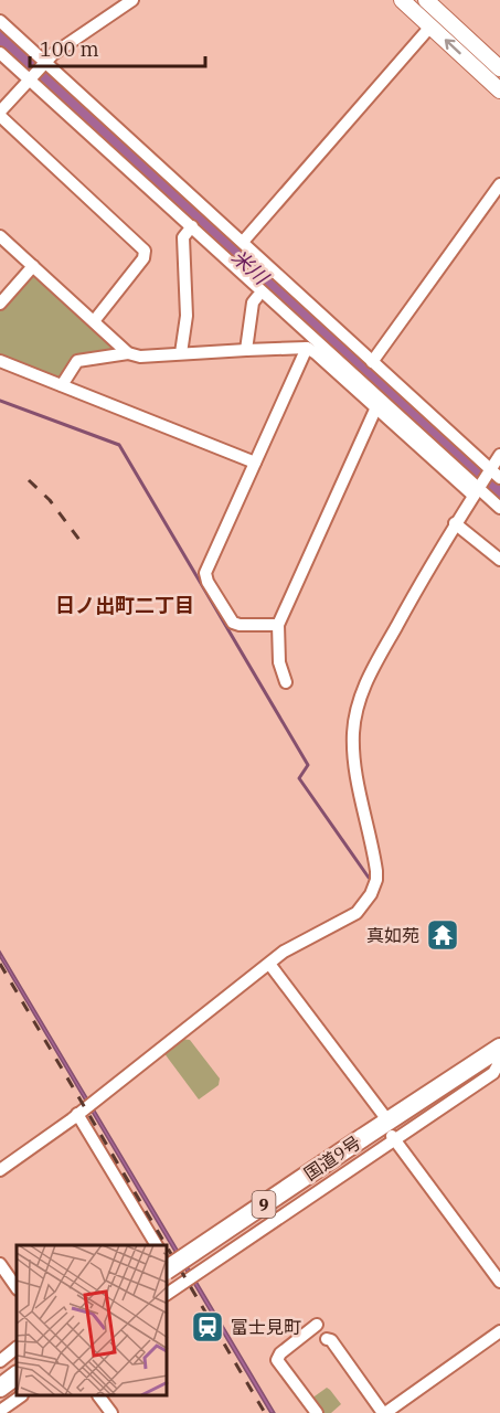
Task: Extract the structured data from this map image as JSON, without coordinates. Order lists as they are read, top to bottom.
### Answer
{
  "streets": {
    "highway": ["国道9号", "9"]
  },
  "districts": ["日ノ出町二丁目"],
  "water": ["米川"],
  "places": {
    "temple": ["真如苑"],
    "station": ["富士見町"]
  },
  "scale_bar": "100 m"
}
